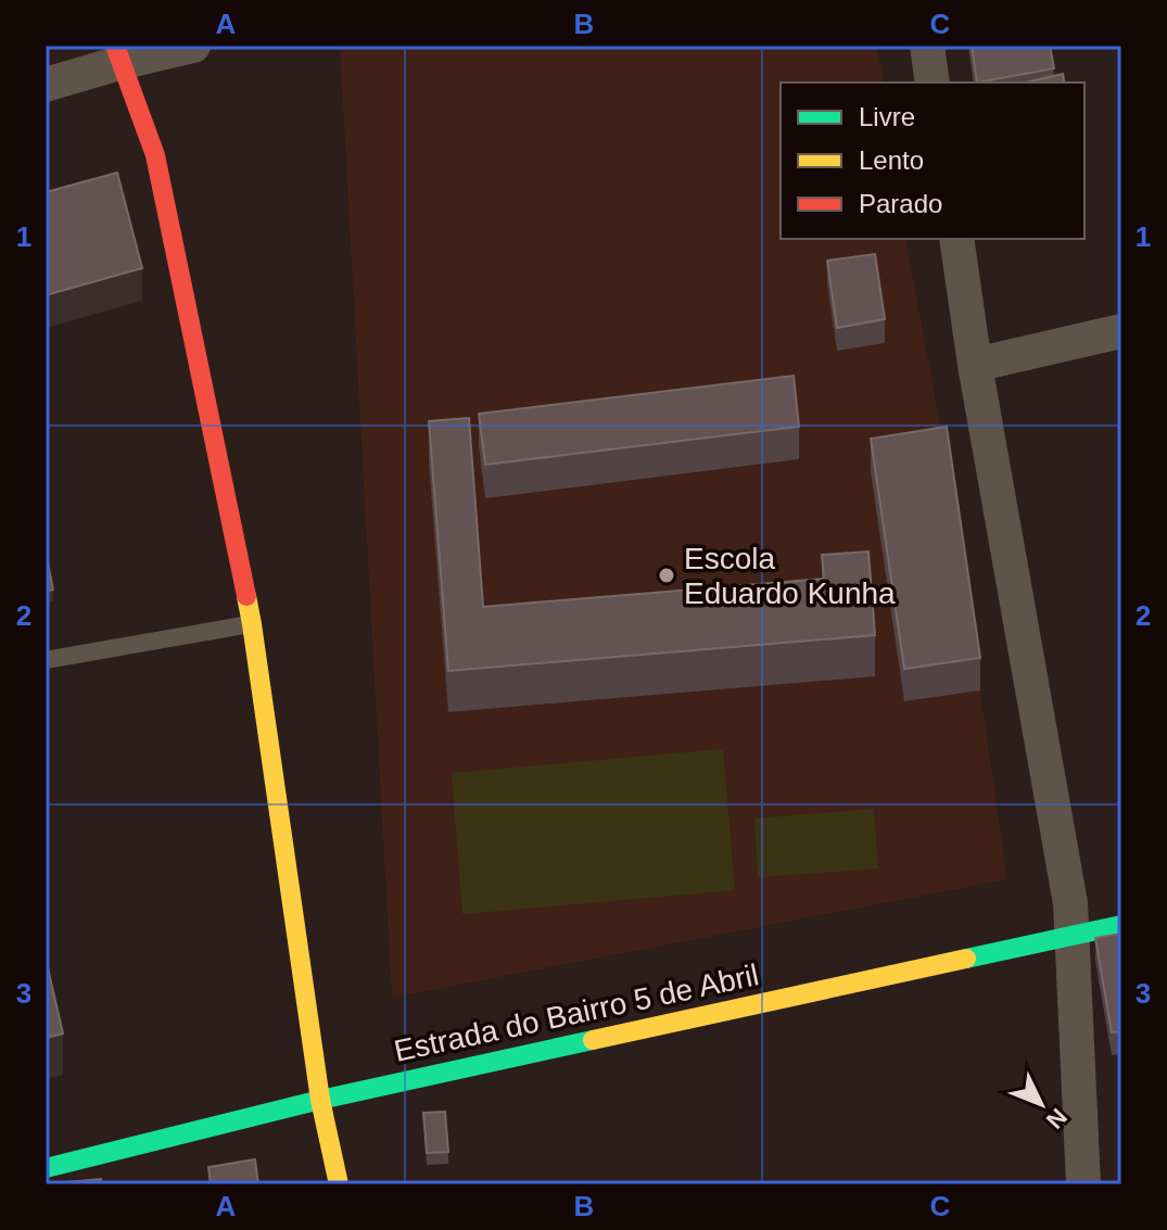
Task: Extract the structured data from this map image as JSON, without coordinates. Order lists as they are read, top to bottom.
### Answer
{
  "streets": {
    "street": ["Estrada do Bairro 5 de Abril"]
  },
  "places": ["Escola Eduardo Kunha"],
  "legend": ["Livre", "Lento", "Parado"],
  "north": "bottom right",
  "grid": {
    "columns": ["A", "B", "C"],
    "rows": ["1", "2", "3"]
  }
}
